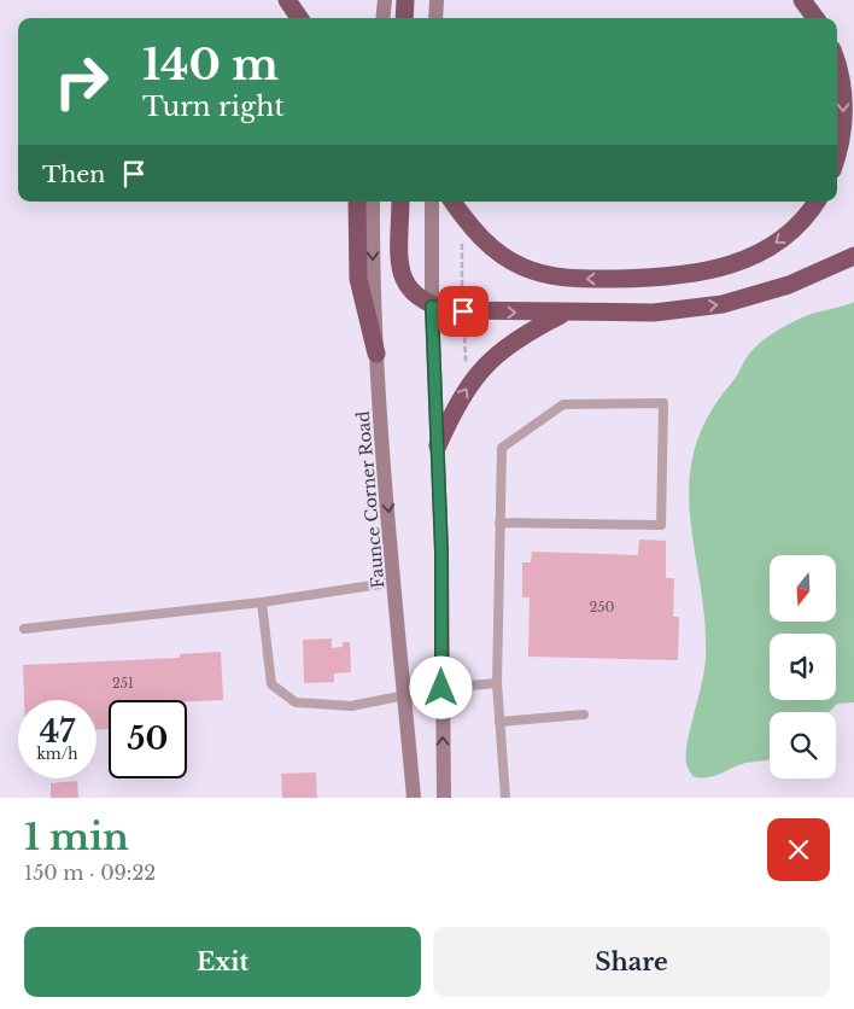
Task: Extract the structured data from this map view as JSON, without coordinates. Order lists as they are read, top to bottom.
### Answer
{
  "streets": {
    "main road": ["Faunce Corner Road"]
  },
  "house_numbers": ["250", "251"],
  "north": "bottom",
  "page": {
    "turn": ["140 m", "Turn right"],
    "then": "Then",
    "speed": "47 km/h",
    "limit": "50",
    "heading": ["1 min", "150 m · 09:22"],
    "buttons": ["Exit", "Share"]
  }
}
